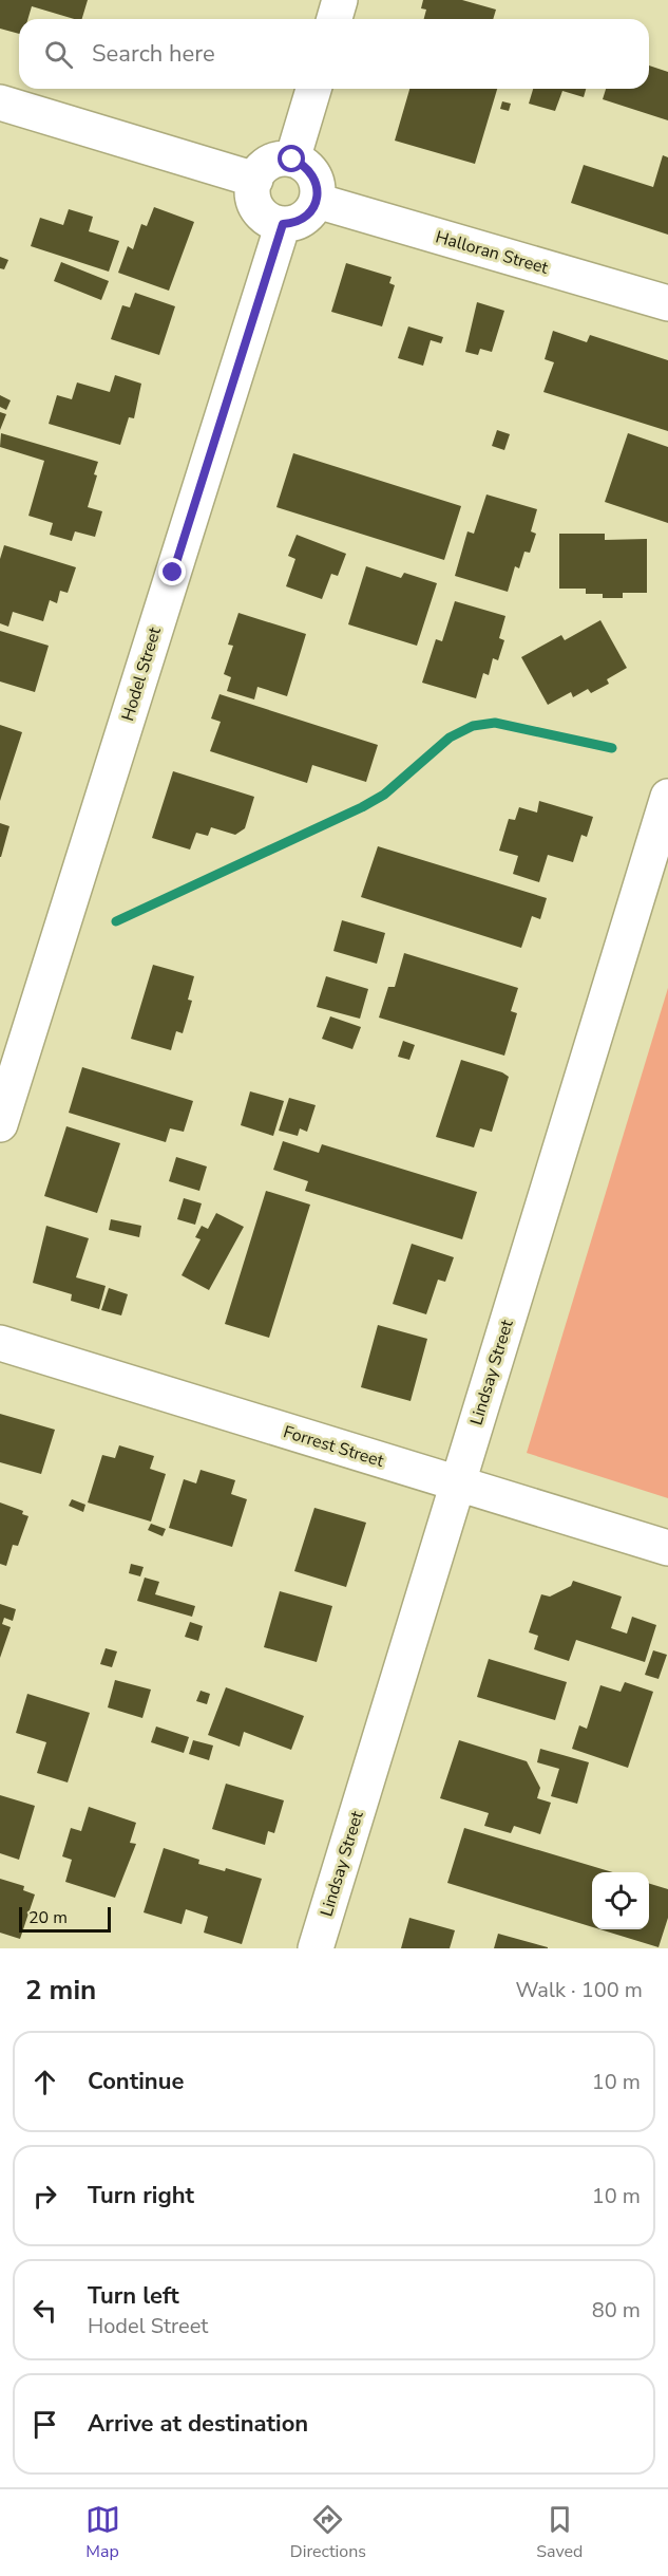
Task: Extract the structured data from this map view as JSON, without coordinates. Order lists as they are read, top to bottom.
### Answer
{
  "streets": {
    "street": [
      "Halloran Street",
      "Hodel Street",
      "Lindsay Street",
      "Forrest Street"
    ]
  },
  "crossings": [
    ["Halloran Street", "Hodel Street"],
    ["Lindsay Street", "Forrest Street"]
  ],
  "scale_bar": "20 m",
  "page": {
    "search": "Search here",
    "scale": "20 m",
    "heading": ["2 min", "Walk · 100 m"],
    "list": [
      ["Continue", "10 m"],
      ["Turn right", "10 m"],
      ["Turn left", "Hodel Street", "80 m"],
      "Arrive at destination"
    ],
    "nav": ["Map", "Directions", "Saved"]
  }
}
